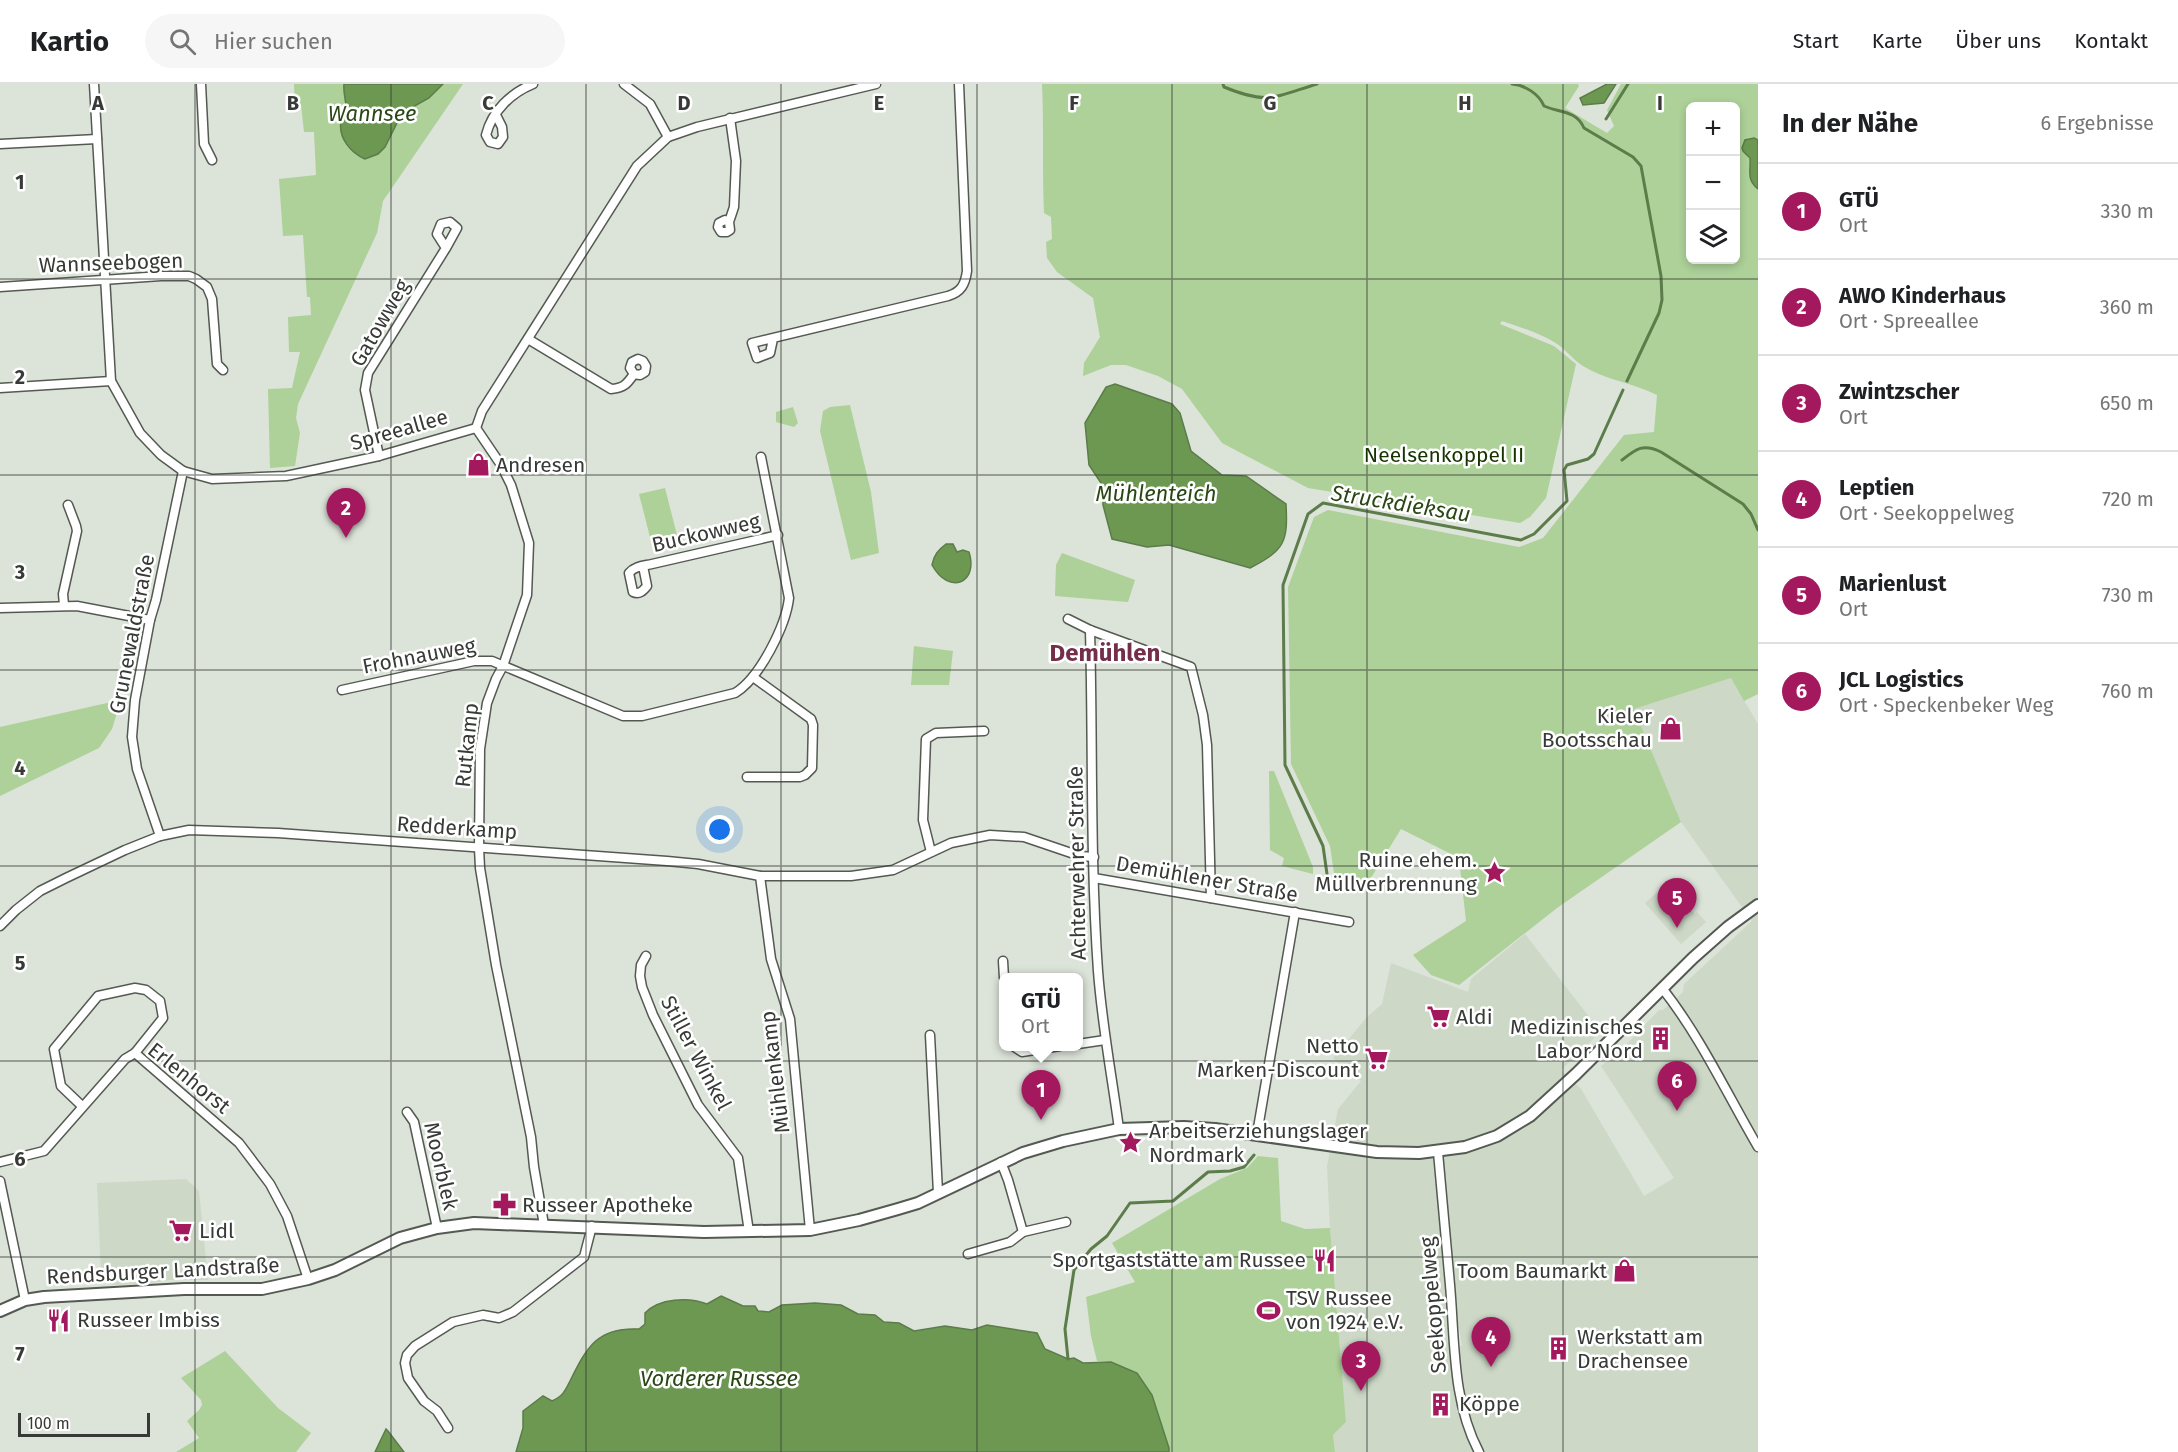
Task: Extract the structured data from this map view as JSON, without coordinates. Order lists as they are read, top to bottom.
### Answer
{
  "streets": {
    "street": [
      "Wannseebogen",
      "Gatowweg",
      "Spreeallee",
      "Buckowweg",
      "Grunewaldstraße",
      "Frohnauweg",
      "Rutkamp",
      "Redderkamp",
      "Achterwehrer Straße",
      "Demühlener Straße",
      "Stiller Winkel",
      "Mühlenkamp",
      "Erlenhorst",
      "Moorblek",
      "Rendsburger Landstraße",
      "Seekoppelweg"
    ]
  },
  "crossings": [
    ["Wannseebogen", "Spreeallee"],
    ["Gatowweg", "Spreeallee"],
    ["Spreeallee", "Grunewaldstraße"],
    ["Spreeallee", "Rutkamp"],
    ["Grunewaldstraße", "Redderkamp"],
    ["Frohnauweg", "Rutkamp"],
    ["Rutkamp", "Redderkamp"],
    ["Rutkamp", "Rendsburger Landstraße"],
    ["Redderkamp", "Achterwehrer Straße"],
    ["Redderkamp", "Mühlenkamp"],
    ["Achterwehrer Straße", "Demühlener Straße"],
    ["Achterwehrer Straße", "Rendsburger Landstraße"],
    ["Stiller Winkel", "Rendsburger Landstraße"],
    ["Mühlenkamp", "Rendsburger Landstraße"],
    ["Erlenhorst", "Rendsburger Landstraße"],
    ["Moorblek", "Rendsburger Landstraße"],
    ["Rendsburger Landstraße", "Seekoppelweg"]
  ],
  "districts": ["Demühlen"],
  "water": [
    "Wannsee",
    "Mühlenteich",
    "Struckdieksau",
    "Vorderer Russee"
  ],
  "parks": ["Neelsenkoppel II"],
  "places": {
    "shop": ["Andresen", "Kieler Bootsschau", "Toom Baumarkt"],
    "place": ["Ruine ehem. Müllverbrennung", "Arbeitserziehungslager Nordmark"],
    "supermarket": ["Aldi", "Netto Marken-Discount", "Lidl"],
    "building": ["Medizinisches Labor Nord", "Werkstatt am Drachensee", "Köppe"],
    "pharmacy": ["Russeer Apotheke"],
    "restaurant": ["Sportgaststätte am Russee", "Russeer Imbiss"],
    "sports": ["TSV Russee von 1924 e.V."]
  },
  "scale_bar": "100 m",
  "page": {
    "header": "Kartio",
    "search": "Hier suchen",
    "nav": [
      "Start",
      "Karte",
      "Über uns",
      "Kontakt"
    ],
    "heading": ["In der Nähe", "6 Ergebnisse"],
    "map_buttons": ["+", "−"],
    "list": [
      {
        "mark": "1",
        "name": "GTÜ",
        "note": "Ort",
        "value": "330 m"
      },
      {
        "mark": "2",
        "name": "AWO Kinderhaus",
        "note": "Ort · Spreeallee",
        "value": "360 m"
      },
      {
        "mark": "3",
        "name": "Zwintzscher",
        "note": "Ort",
        "value": "650 m"
      },
      {
        "mark": "4",
        "name": "Leptien",
        "note": "Ort · Seekoppelweg",
        "value": "720 m"
      },
      {
        "mark": "5",
        "name": "Marienlust",
        "note": "Ort",
        "value": "730 m"
      },
      {
        "mark": "6",
        "name": "JCL Logistics",
        "note": "Ort · Speckenbeker Weg",
        "value": "760 m"
      }
    ],
    "pins": [
      "2",
      "5",
      "6",
      "1",
      "4",
      "3"
    ],
    "popup": ["GTÜ", "Ort"],
    "scale": "100 m"
  },
  "grid": {
    "columns": [
      "A",
      "B",
      "C",
      "D",
      "E",
      "F",
      "G",
      "H",
      "I"
    ],
    "rows": [
      "1",
      "2",
      "3",
      "4",
      "5",
      "6",
      "7"
    ]
  }
}
